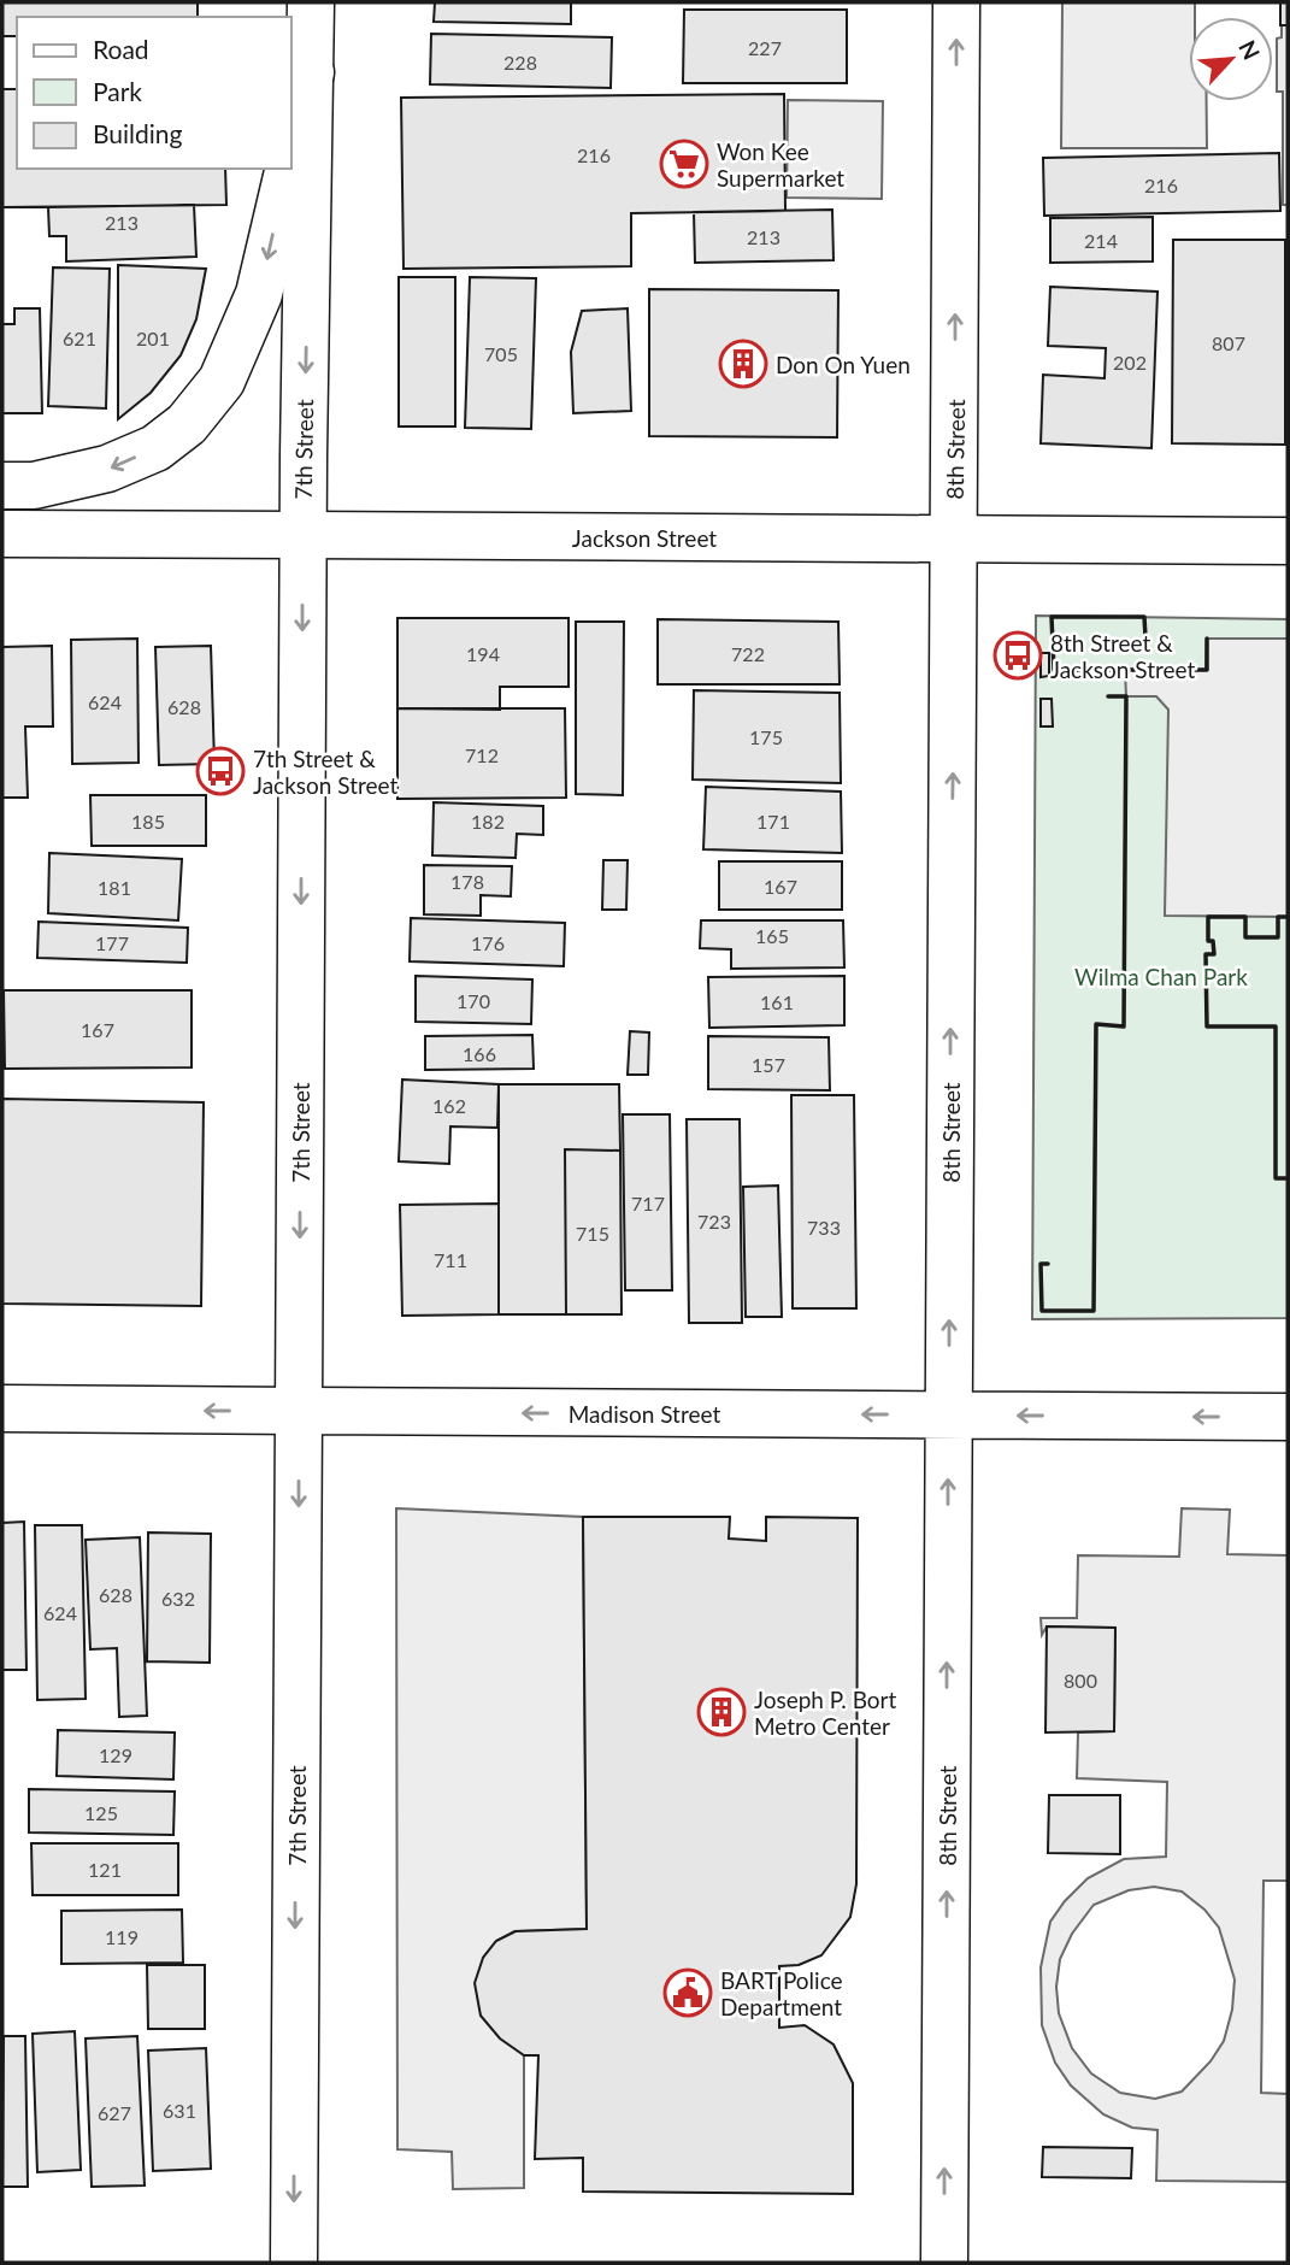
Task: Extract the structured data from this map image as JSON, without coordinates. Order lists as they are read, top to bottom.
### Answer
{
  "streets": {
    "main road": [
      "7th Street",
      "8th Street",
      "Jackson Street",
      "Madison Street"
    ]
  },
  "crossings": [
    ["7th Street", "Jackson Street"],
    ["7th Street", "Madison Street"],
    ["8th Street", "Jackson Street"],
    ["8th Street", "Madison Street"]
  ],
  "one_way": ["7th Street", "8th Street", "Madison Street"],
  "parks": ["Wilma Chan Park"],
  "places": {
    "supermarket": ["Won Kee Supermarket"],
    "building": ["Don On Yuen", "Joseph P. Bort Metro Center"],
    "bus stop": ["8th Street & Jackson Street", "7th Street & Jackson Street"],
    "public building": ["BART Police Department"]
  },
  "house_numbers": [
    "227",
    "228",
    "216",
    "216",
    "213",
    "213",
    "214",
    "621",
    "201",
    "807",
    "705",
    "202",
    "194",
    "722",
    "624",
    "628",
    "175",
    "712",
    "185",
    "182",
    "171",
    "178",
    "167",
    "181",
    "165",
    "177",
    "176",
    "170",
    "161",
    "167",
    "166",
    "157",
    "162",
    "717",
    "723",
    "733",
    "715",
    "711",
    "628",
    "632",
    "624",
    "800",
    "129",
    "125",
    "121",
    "119",
    "631",
    "627"
  ],
  "legend": ["Road", "Park", "Building"],
  "north": "top right"
}
